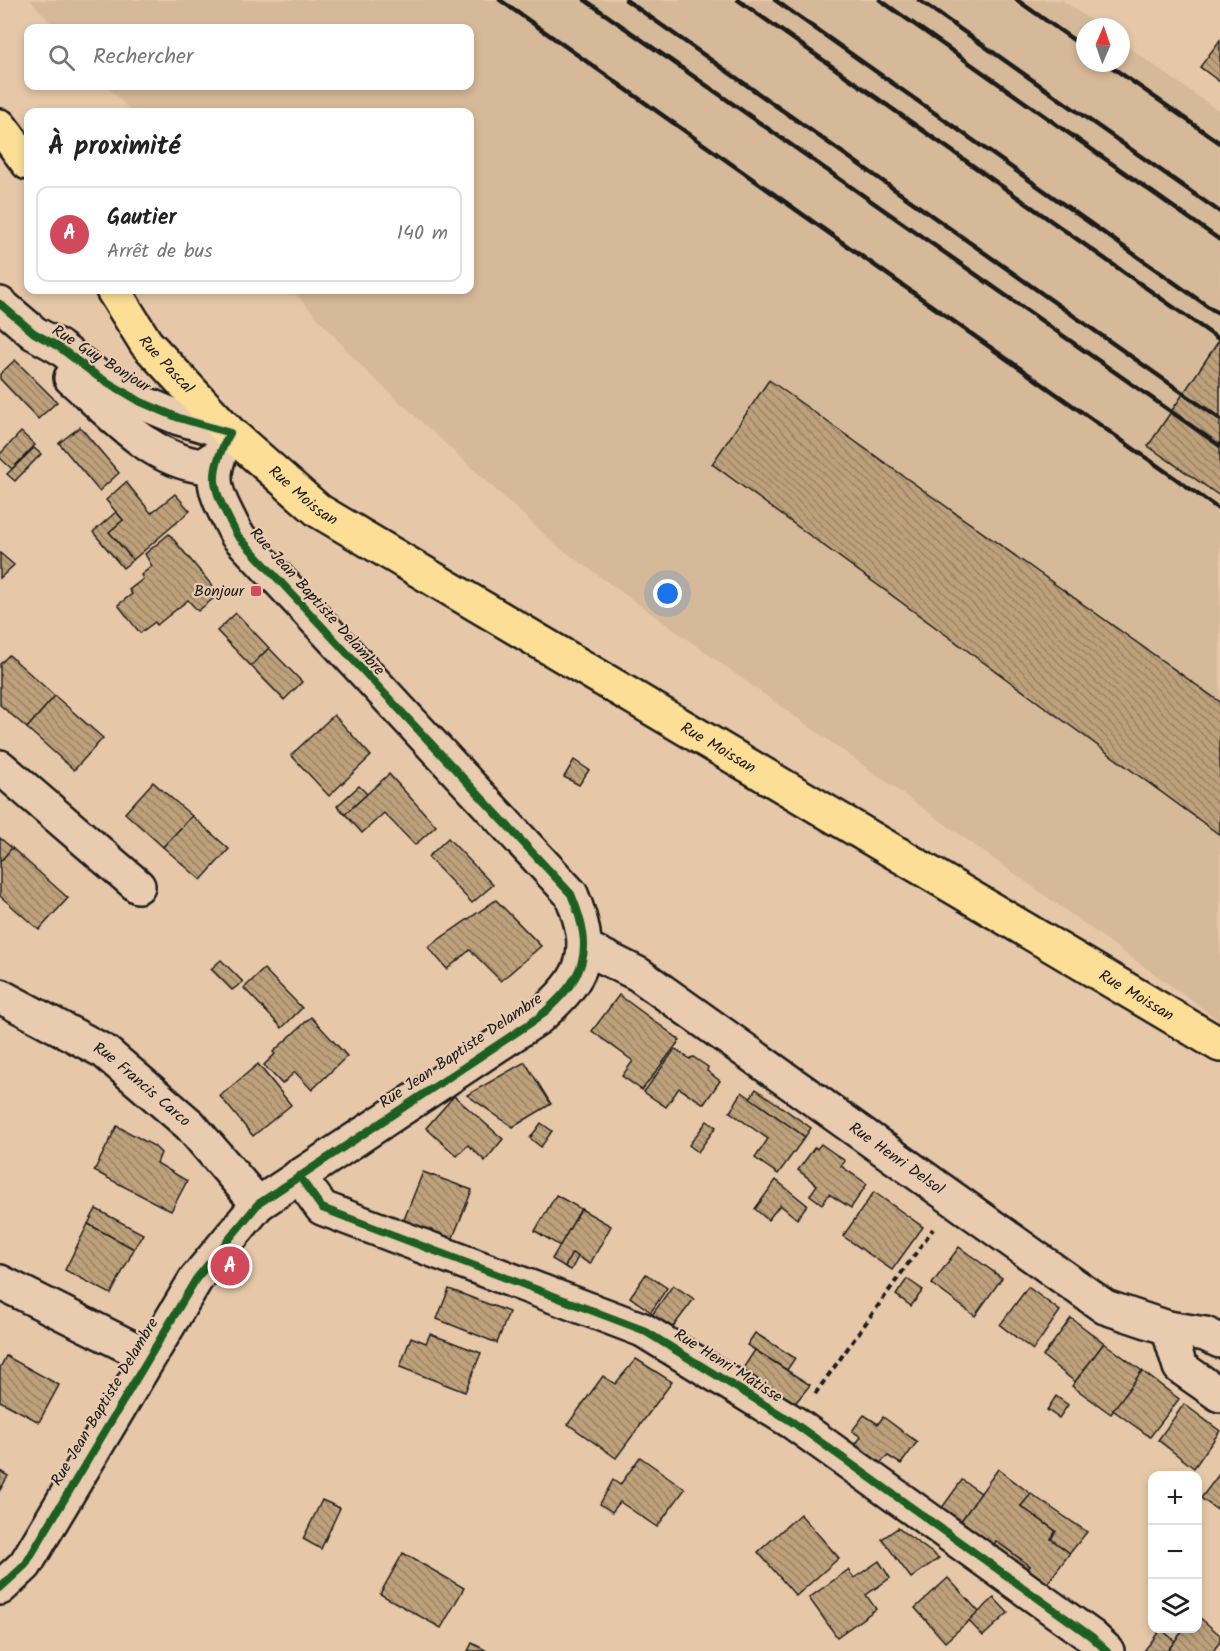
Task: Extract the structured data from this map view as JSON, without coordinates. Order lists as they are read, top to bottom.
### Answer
{
  "streets": {
    "main road": ["Rue Pascal", "Rue Moissan"],
    "street": [
      "Rue Guy Bonjour",
      "Rue Jean Baptiste Delambre",
      "Rue Francis Carco",
      "Rue Henri Delsol",
      "Rue Henri Matisse"
    ]
  },
  "crossings": [
    ["Rue Guy Bonjour", "Rue Pascal"],
    ["Rue Guy Bonjour", "Rue Moissan"],
    ["Rue Guy Bonjour", "Rue Jean Baptiste Delambre"],
    ["Rue Pascal", "Rue Moissan"],
    ["Rue Pascal", "Rue Jean Baptiste Delambre"],
    ["Rue Moissan", "Rue Jean Baptiste Delambre"],
    ["Rue Jean Baptiste Delambre", "Rue Francis Carco"],
    ["Rue Jean Baptiste Delambre", "Rue Henri Delsol"],
    ["Rue Jean Baptiste Delambre", "Rue Henri Matisse"]
  ],
  "places": {
    "transit": ["Bonjour"]
  },
  "north": "top",
  "page": {
    "search": "Rechercher",
    "heading": "À proximité",
    "list": [
      {
        "mark": "A",
        "name": "Gautier",
        "note": "Arrêt de bus",
        "value": "140 m"
      }
    ],
    "pins": "A",
    "map_buttons": ["+", "−"]
  }
}
